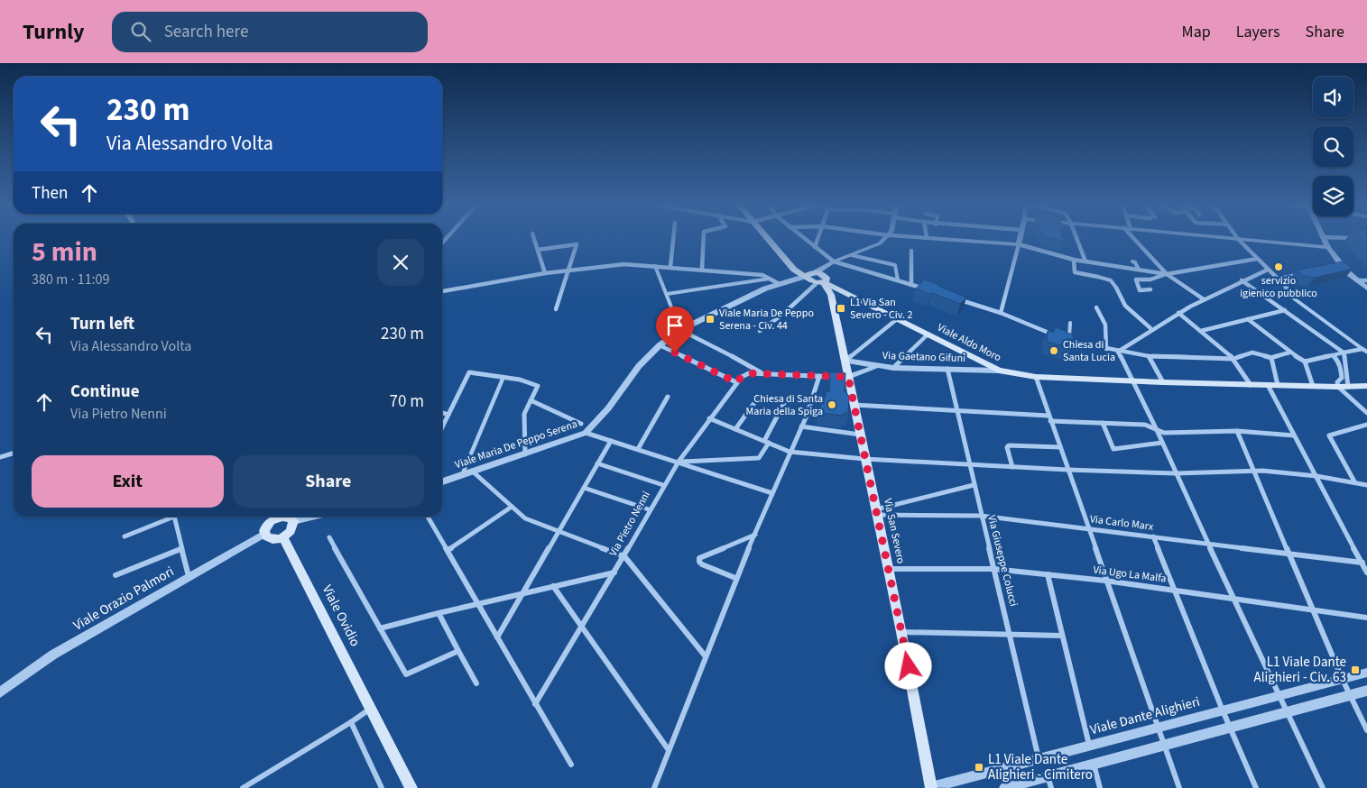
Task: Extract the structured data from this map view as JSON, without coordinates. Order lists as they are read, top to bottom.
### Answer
{
  "streets": {
    "main road": ["Viale Aldo Moro", "Via San Severo", "Viale Ovidio"],
    "street": [
      "Via Gaetano Gifuni",
      "Viale Maria De Peppo Serena",
      "Via Carlo Marx",
      "Via Pietro Nenni",
      "Via Giuseppe Colucci",
      "Via Ugo La Malfa",
      "Viale Orazio Palmori",
      "Viale Dante Alighieri"
    ]
  },
  "crossings": [
    ["Viale Aldo Moro", "Via Gaetano Gifuni"],
    ["Viale Aldo Moro", "Viale Maria De Peppo Serena"],
    ["Viale Aldo Moro", "Via San Severo"],
    ["Via Gaetano Gifuni", "Via Giuseppe Colucci"],
    ["Viale Maria De Peppo Serena", "Via San Severo"],
    ["Via Carlo Marx", "Via San Severo"],
    ["Via Carlo Marx", "Via Giuseppe Colucci"],
    ["Via San Severo", "Via Ugo La Malfa"],
    ["Via San Severo", "Viale Dante Alighieri"],
    ["Via Giuseppe Colucci", "Via Ugo La Malfa"],
    ["Via Giuseppe Colucci", "Viale Dante Alighieri"]
  ],
  "places": {
    "other": ["servizio igienico pubblico", "Chiesa di Santa Lucia", "Chiesa di Santa Maria della Spiga"],
    "transit": [
      "L1 Via San Severo - Civ. 2",
      "Viale Maria De Peppo Serena - Civ. 44",
      "L1 Viale Dante Alighieri - Civ. 63",
      "L1 Viale Dante Alighieri - Cimitero"
    ]
  },
  "page": {
    "header": "Turnly",
    "search": "Search here",
    "nav": ["Map", "Layers", "Share"],
    "turn": ["230 m", "Via Alessandro Volta"],
    "then": "Then",
    "heading": ["5 min", "380 m · 11:09"],
    "list": [
      {
        "name": "Turn left",
        "note": "Via Alessandro Volta",
        "value": "230 m"
      },
      {
        "name": "Continue",
        "note": "Via Pietro Nenni",
        "value": "70 m"
      }
    ],
    "buttons": ["Exit", "Share"]
  }
}
